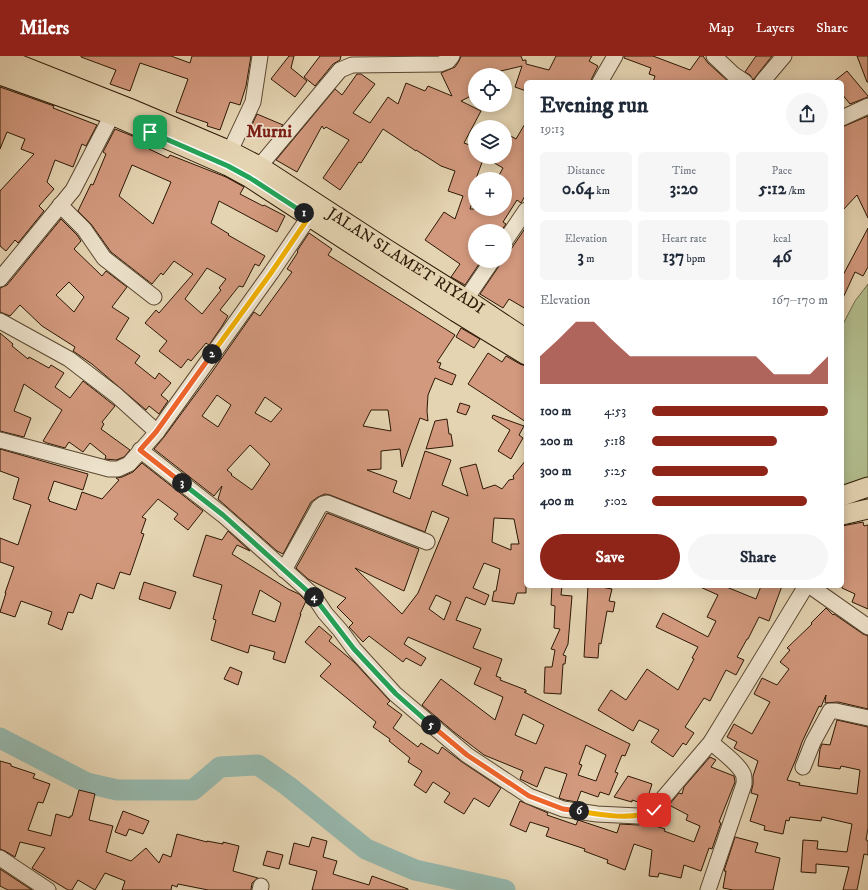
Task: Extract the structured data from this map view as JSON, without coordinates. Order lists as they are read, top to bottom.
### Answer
{
  "streets": {
    "main road": ["JALAN SLAMET RIYADI"]
  },
  "districts": ["Murni"],
  "page": {
    "header": "Milers",
    "nav": ["Map", "Layers", "Share"],
    "map_buttons": ["+", "−"],
    "heading": ["Evening run", "19:13"],
    "stats": [
      ["Distance", "0.64 km"],
      ["Time", "3:20"],
      ["Pace", "5:12 /km"],
      ["Elevation", "3 m"],
      ["Heart rate", "137 bpm"],
      ["kcal", "46"]
    ],
    "pins": [
      "1",
      "2",
      "3",
      "4",
      "5",
      "6"
    ],
    "chart": ["Elevation", "167–170 m"],
    "list": [
      {
        "name": "100 m",
        "note": "4:53"
      },
      {
        "name": "200 m",
        "note": "5:18"
      },
      {
        "name": "300 m",
        "note": "5:25"
      },
      {
        "name": "400 m",
        "note": "5:02"
      }
    ],
    "buttons": ["Save", "Share"]
  }
}
